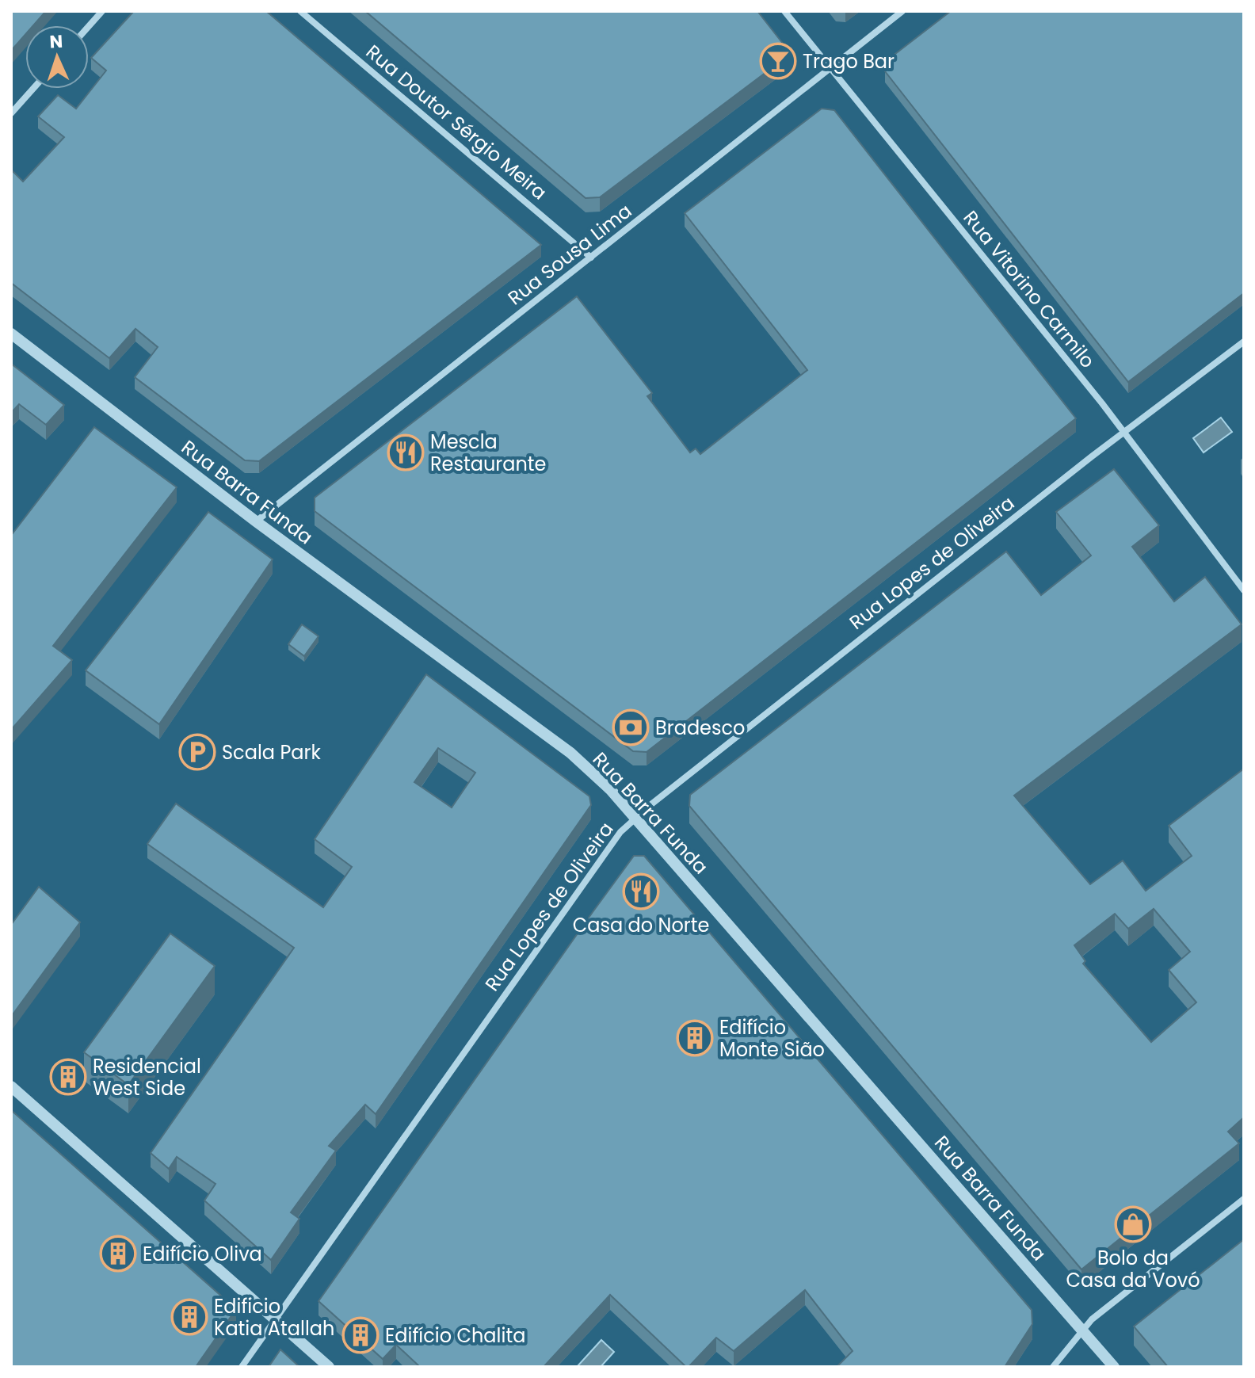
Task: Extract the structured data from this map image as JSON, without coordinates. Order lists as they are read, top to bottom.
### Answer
{
  "streets": {
    "street": [
      "Rua Doutor Sérgio Meira",
      "Rua Sousa Lima",
      "Rua Vitorino Carmilo",
      "Rua Barra Funda",
      "Rua Lopes de Oliveira"
    ]
  },
  "crossings": [
    ["Rua Doutor Sérgio Meira", "Rua Sousa Lima"],
    ["Rua Sousa Lima", "Rua Vitorino Carmilo"],
    ["Rua Sousa Lima", "Rua Barra Funda"],
    ["Rua Vitorino Carmilo", "Rua Lopes de Oliveira"],
    ["Rua Barra Funda", "Rua Lopes de Oliveira"]
  ],
  "places": {
    "bar": ["Trago Bar"],
    "restaurant": ["Mescla Restaurante", "Casa do Norte"],
    "bank": ["Bradesco"],
    "parking": ["Scala Park"],
    "building": [
      "Edifício Monte Sião",
      "Residencial West Side",
      "Edifício Oliva",
      "Edificio Katia Atallah",
      "Edifício Chalita"
    ],
    "shop": ["Bolo da Casa da Vovó"]
  },
  "north": "top"
}
